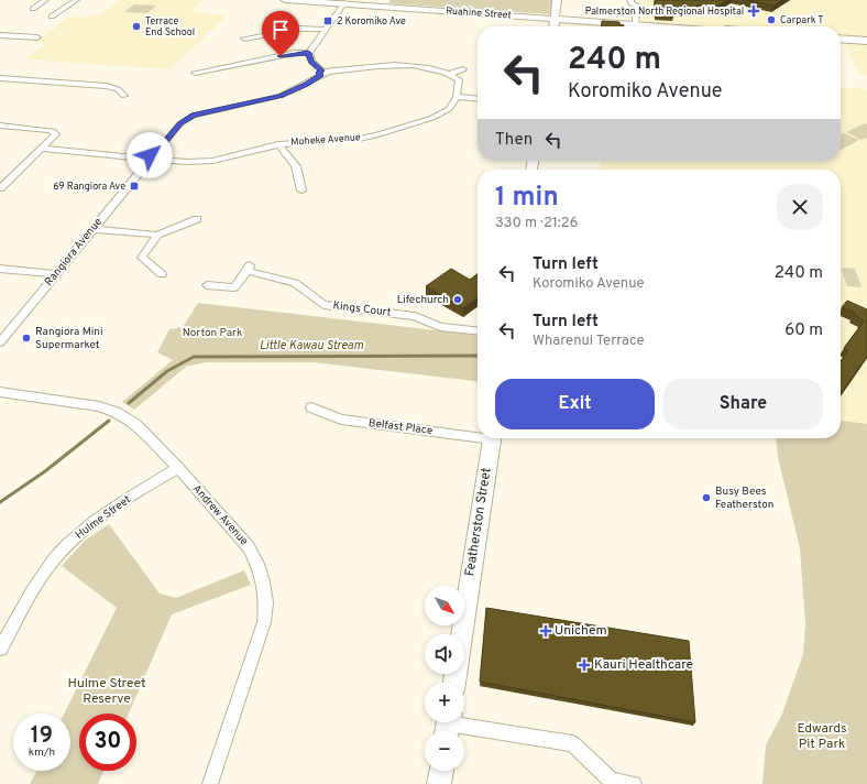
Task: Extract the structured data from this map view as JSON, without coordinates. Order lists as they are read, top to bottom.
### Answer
{
  "streets": {
    "main road": ["Ruahine Street", "Featherston Street"],
    "street": [
      "Moheke Avenue",
      "Rangiora Avenue",
      "Kings Court",
      "Belfast Place",
      "Andrew Avenue",
      "Hulme Street"
    ]
  },
  "crossings": [
    ["Andrew Avenue", "Hulme Street"]
  ],
  "water": ["Little Kawau Stream"],
  "parks": ["Norton Park", "Hulme Street Reserve", "Edwards Pit Park"],
  "places": {
    "health": ["Palmerston North Regional Hospital", "Unichem", "Kauri Healthcare"],
    "other": [
      "Carpark T",
      "Terrace End School",
      "Lifechurch",
      "Rangiora Mini Supermarket",
      "Busy Bees Featherston"
    ],
    "transit": ["2 Koromiko Ave", "69 Rangiora Ave"]
  },
  "north": "bottom right",
  "page": {
    "turn": ["240 m", "Koromiko Avenue"],
    "then": "Then",
    "heading": ["1 min", "330 m · 21:26"],
    "list": [
      {
        "name": "Turn left",
        "note": "Koromiko Avenue",
        "value": "240 m"
      },
      {
        "name": "Turn left",
        "note": "Wharenui Terrace",
        "value": "60 m"
      }
    ],
    "buttons": ["Exit", "Share"],
    "map_buttons": ["+", "−"],
    "speed": "19 km/h",
    "limit": "30"
  }
}
